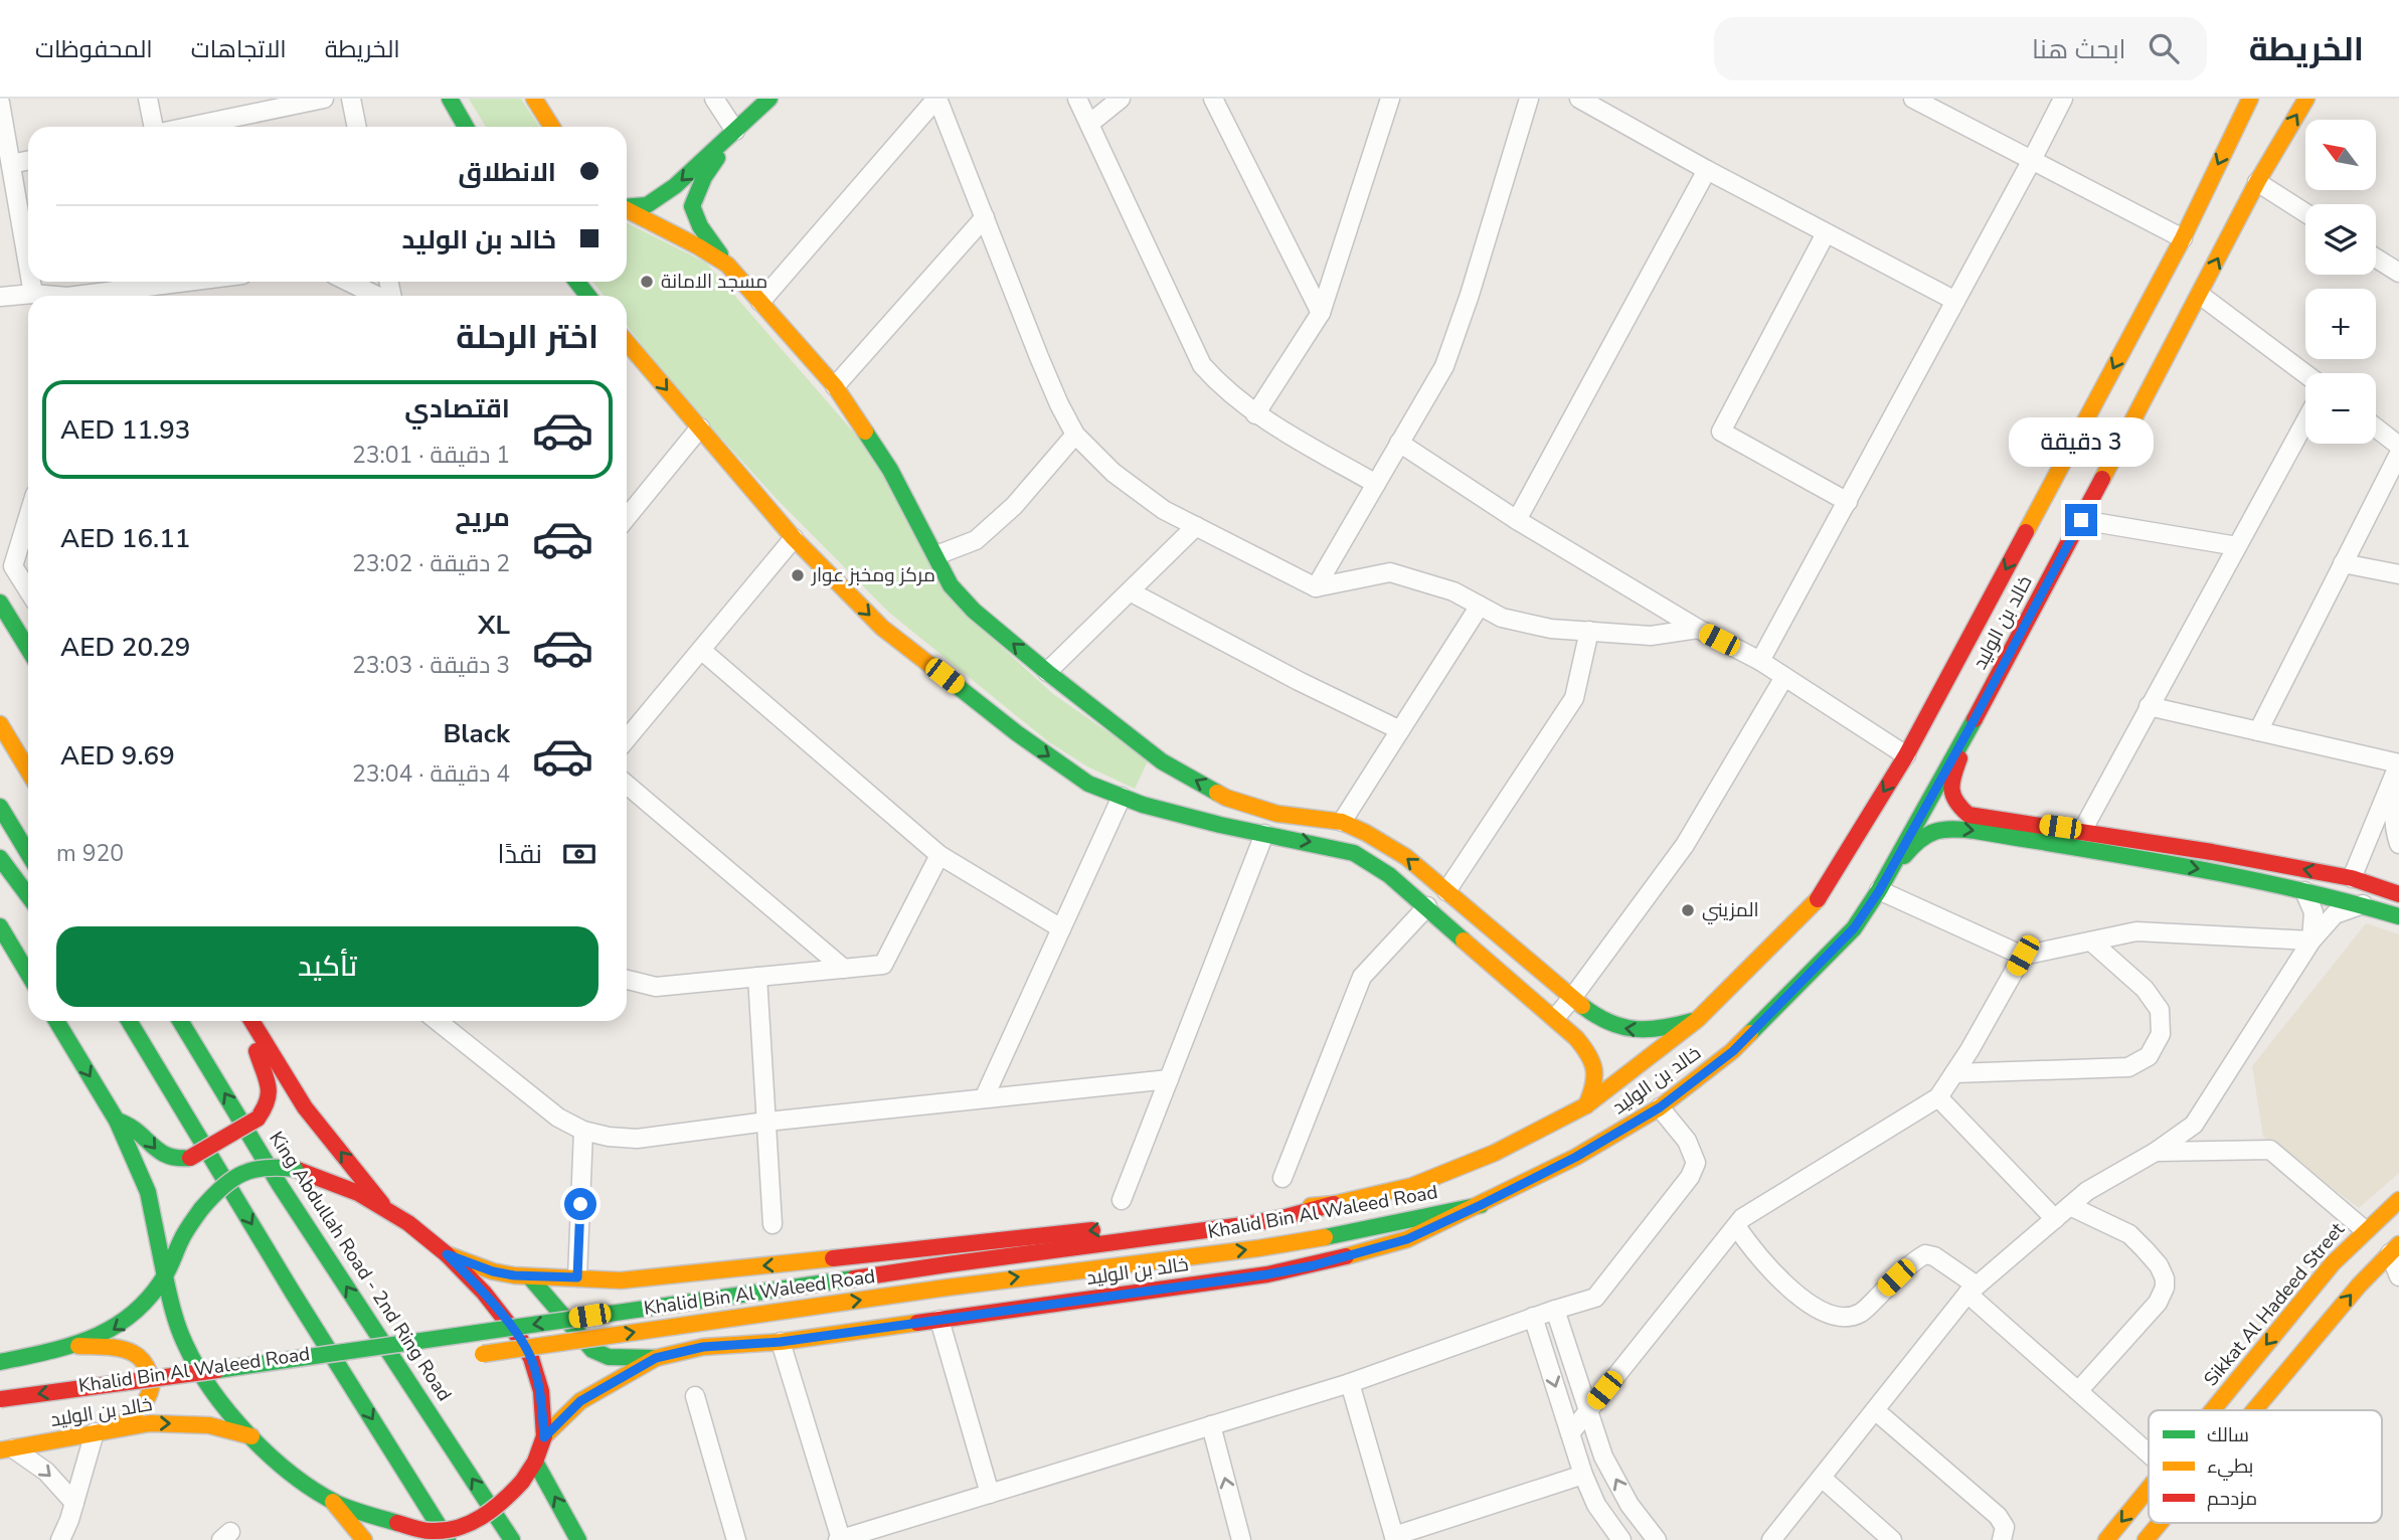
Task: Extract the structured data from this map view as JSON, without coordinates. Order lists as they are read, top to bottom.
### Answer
{
  "streets": {
    "main road": [
      "خالد بن الوليد",
      "Khalid Bin Al Waleed Road",
      "King Abdullah Road - 2nd Ring Road",
      "Sikkat Al Hadeed Street"
    ]
  },
  "crossings": [
    ["خالد بن الوليد", "Khalid Bin Al Waleed Road"]
  ],
  "places": ["مسجد الامانة", "مركز ومخبز عوار", "المزيني"],
  "legend": ["سالك", "بطيء", "مزدحم"],
  "north": "top left",
  "page": {
    "header": "الخريطة",
    "search": "ابحث هنا",
    "nav": ["الخريطة", "الاتجاهات", "المحفوظات"],
    "map_buttons": ["+", "−"],
    "banner": ["الانطلاق", "خالد بن الوليد"],
    "heading": "اختر الرحلة",
    "list": [
      {
        "name": "اقتصادي",
        "note": "1 دقيقة · 23:01",
        "value": "AED 11.93"
      },
      {
        "name": "مريح",
        "note": "2 دقيقة · 23:02",
        "value": "AED 16.11"
      },
      {
        "name": "XL",
        "note": "3 دقيقة · 23:03",
        "value": "AED 20.29"
      },
      {
        "name": "Black",
        "note": "4 دقيقة · 23:04",
        "value": "AED 9.69"
      }
    ],
    "bubble": "3 دقيقة",
    "pay": ["نقدًا", "920 m"],
    "buttons": "تأكيد"
  }
}
